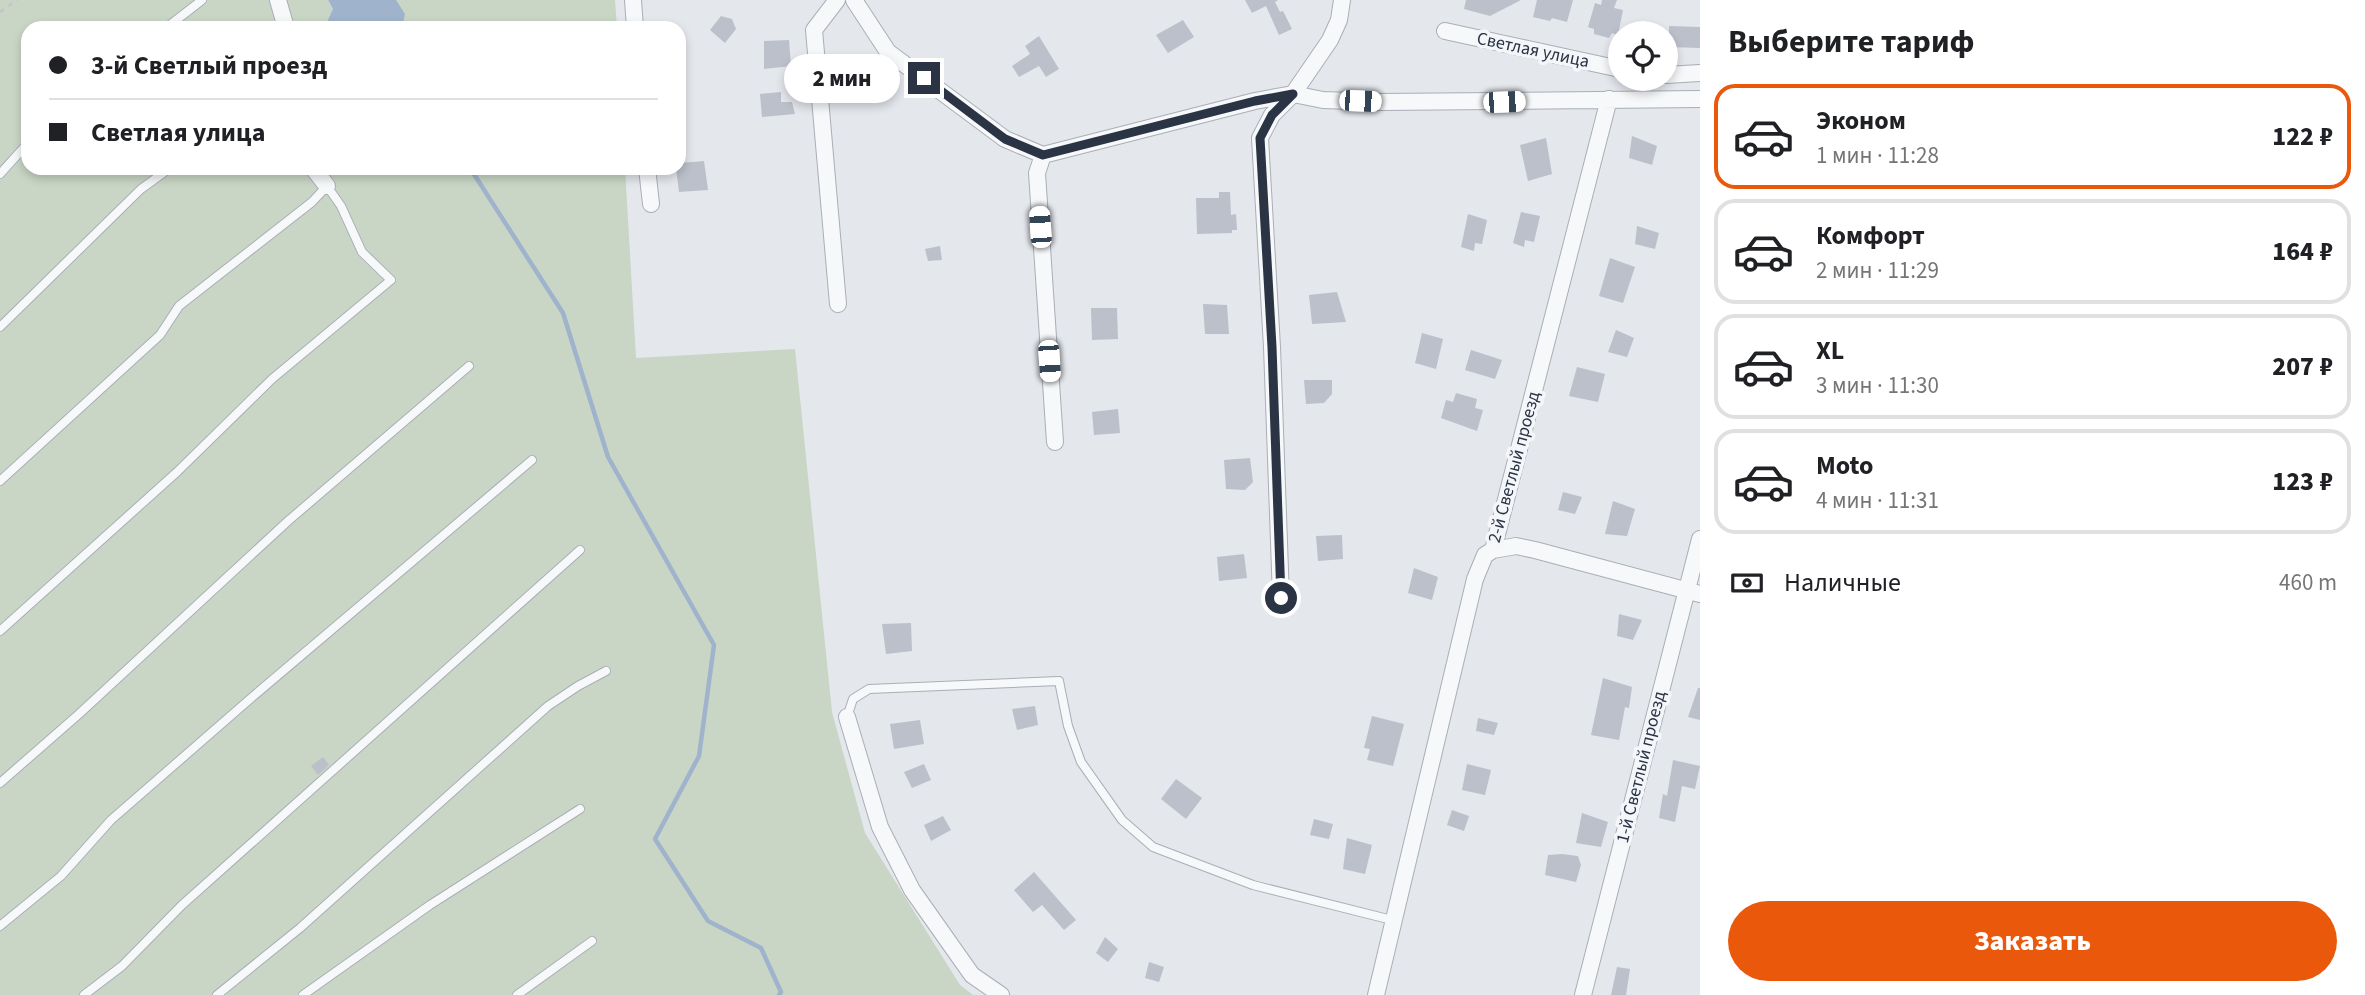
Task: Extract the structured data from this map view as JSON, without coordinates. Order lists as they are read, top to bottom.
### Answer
{
  "streets": {
    "street": ["Светлая улица", "2-й Светлый проезд", "1-й Светлый проезд"]
  },
  "page": {
    "heading": "Выберите тариф",
    "banner": ["3-й Светлый проезд", "Светлая улица"],
    "bubble": "2 мин",
    "list": [
      {
        "name": "Эконом",
        "note": "1 мин · 11:28",
        "value": "122 ₽"
      },
      {
        "name": "Комфорт",
        "note": "2 мин · 11:29",
        "value": "164 ₽"
      },
      {
        "name": "XL",
        "note": "3 мин · 11:30",
        "value": "207 ₽"
      },
      {
        "name": "Moto",
        "note": "4 мин · 11:31",
        "value": "123 ₽"
      }
    ],
    "pay": ["Наличные", "460 m"],
    "buttons": "Заказать"
  }
}
